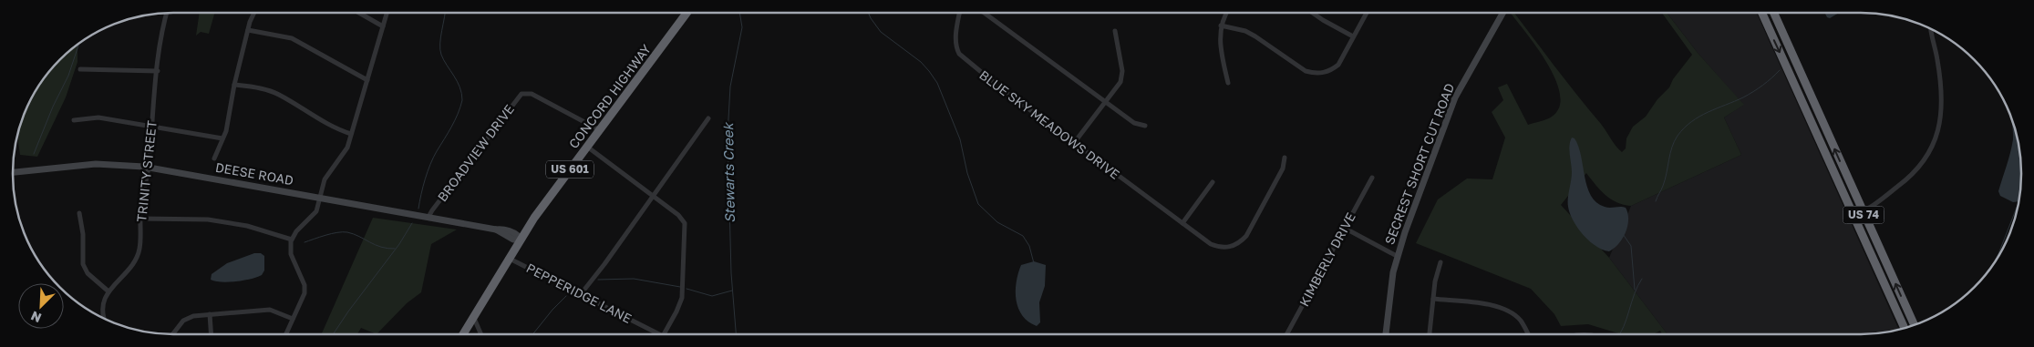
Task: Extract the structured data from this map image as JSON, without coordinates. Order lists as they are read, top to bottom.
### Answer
{
  "streets": {
    "highway": ["CONCORD HIGHWAY", "US 601", "US 74"],
    "street": [
      "BLUE SKY MEADOWS DRIVE",
      "BROADVIEW DRIVE",
      "SECREST SHORT CUT ROAD",
      "TRINITY STREET",
      "DEESE ROAD",
      "KIMBERLY DRIVE",
      "PEPPERIDGE LANE"
    ]
  },
  "crossings": [
    ["CONCORD HIGHWAY", "BROADVIEW DRIVE"],
    ["CONCORD HIGHWAY", "DEESE ROAD"],
    ["CONCORD HIGHWAY", "PEPPERIDGE LANE"],
    ["BROADVIEW DRIVE", "DEESE ROAD"],
    ["TRINITY STREET", "DEESE ROAD"]
  ],
  "water": ["Stewarts Creek"],
  "north": "bottom left"
}
